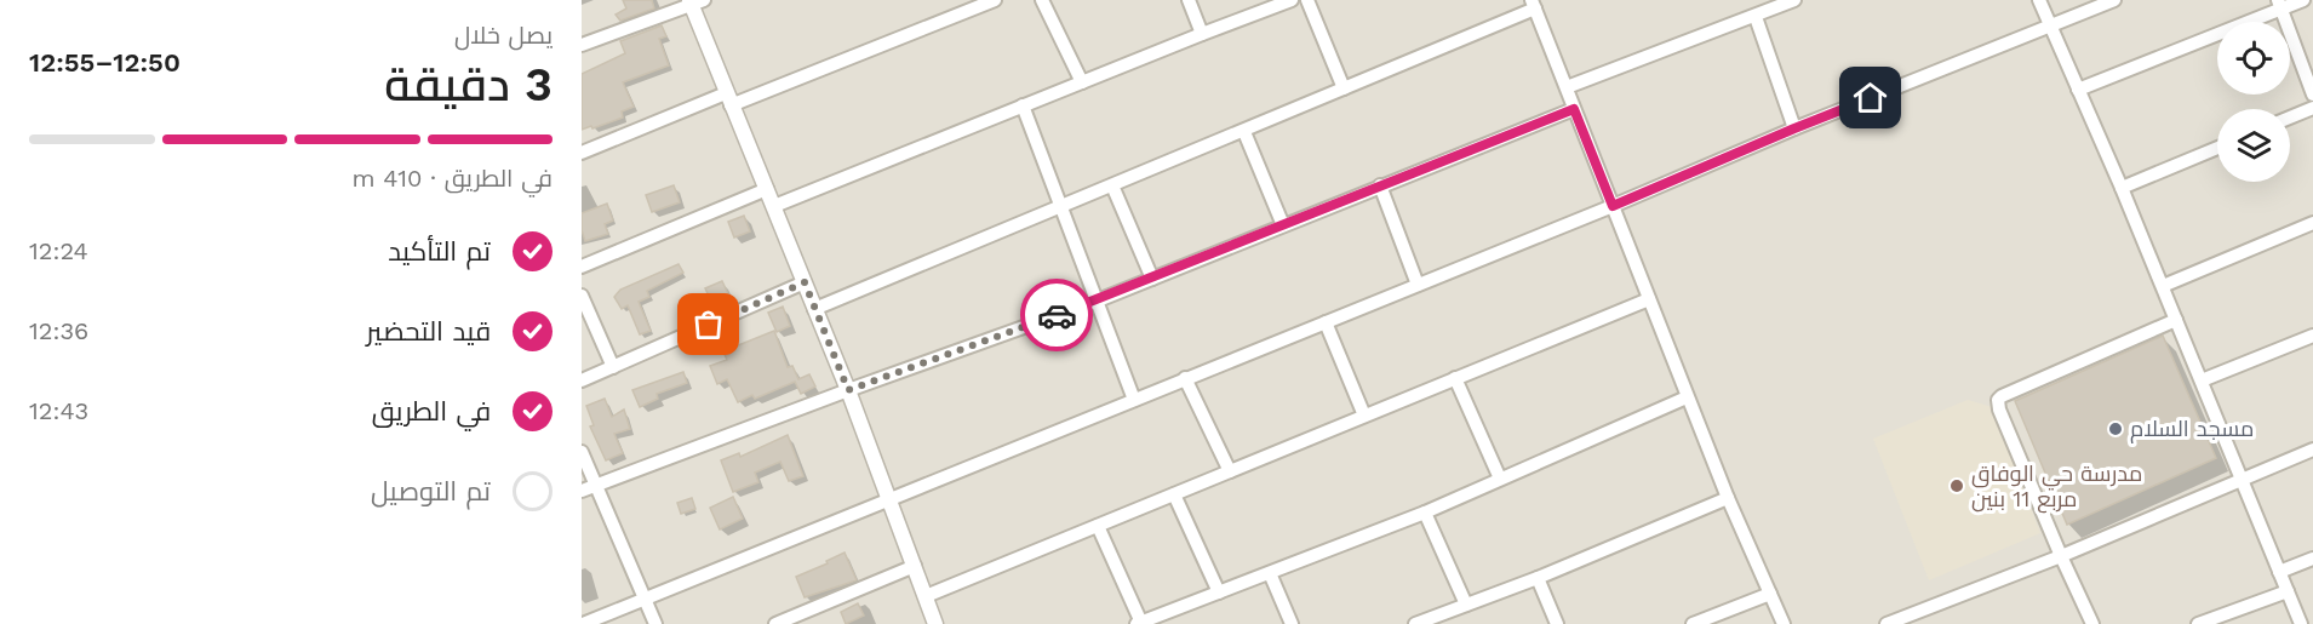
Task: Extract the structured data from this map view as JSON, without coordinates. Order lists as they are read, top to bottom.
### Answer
{
  "places": ["مسجد السلام", "مدرسة حي الوفاق مربع 11 بنين"],
  "page": {
    "heading": ["3 دقيقة", "يصل خلال", "12:50–12:55"],
    "bar": "في الطريق · 410 m",
    "list": [
      ["تم التأكيد", "12:24"],
      ["قيد التحضير", "12:36"],
      ["في الطريق", "12:43"],
      "تم التوصيل"
    ]
  }
}
